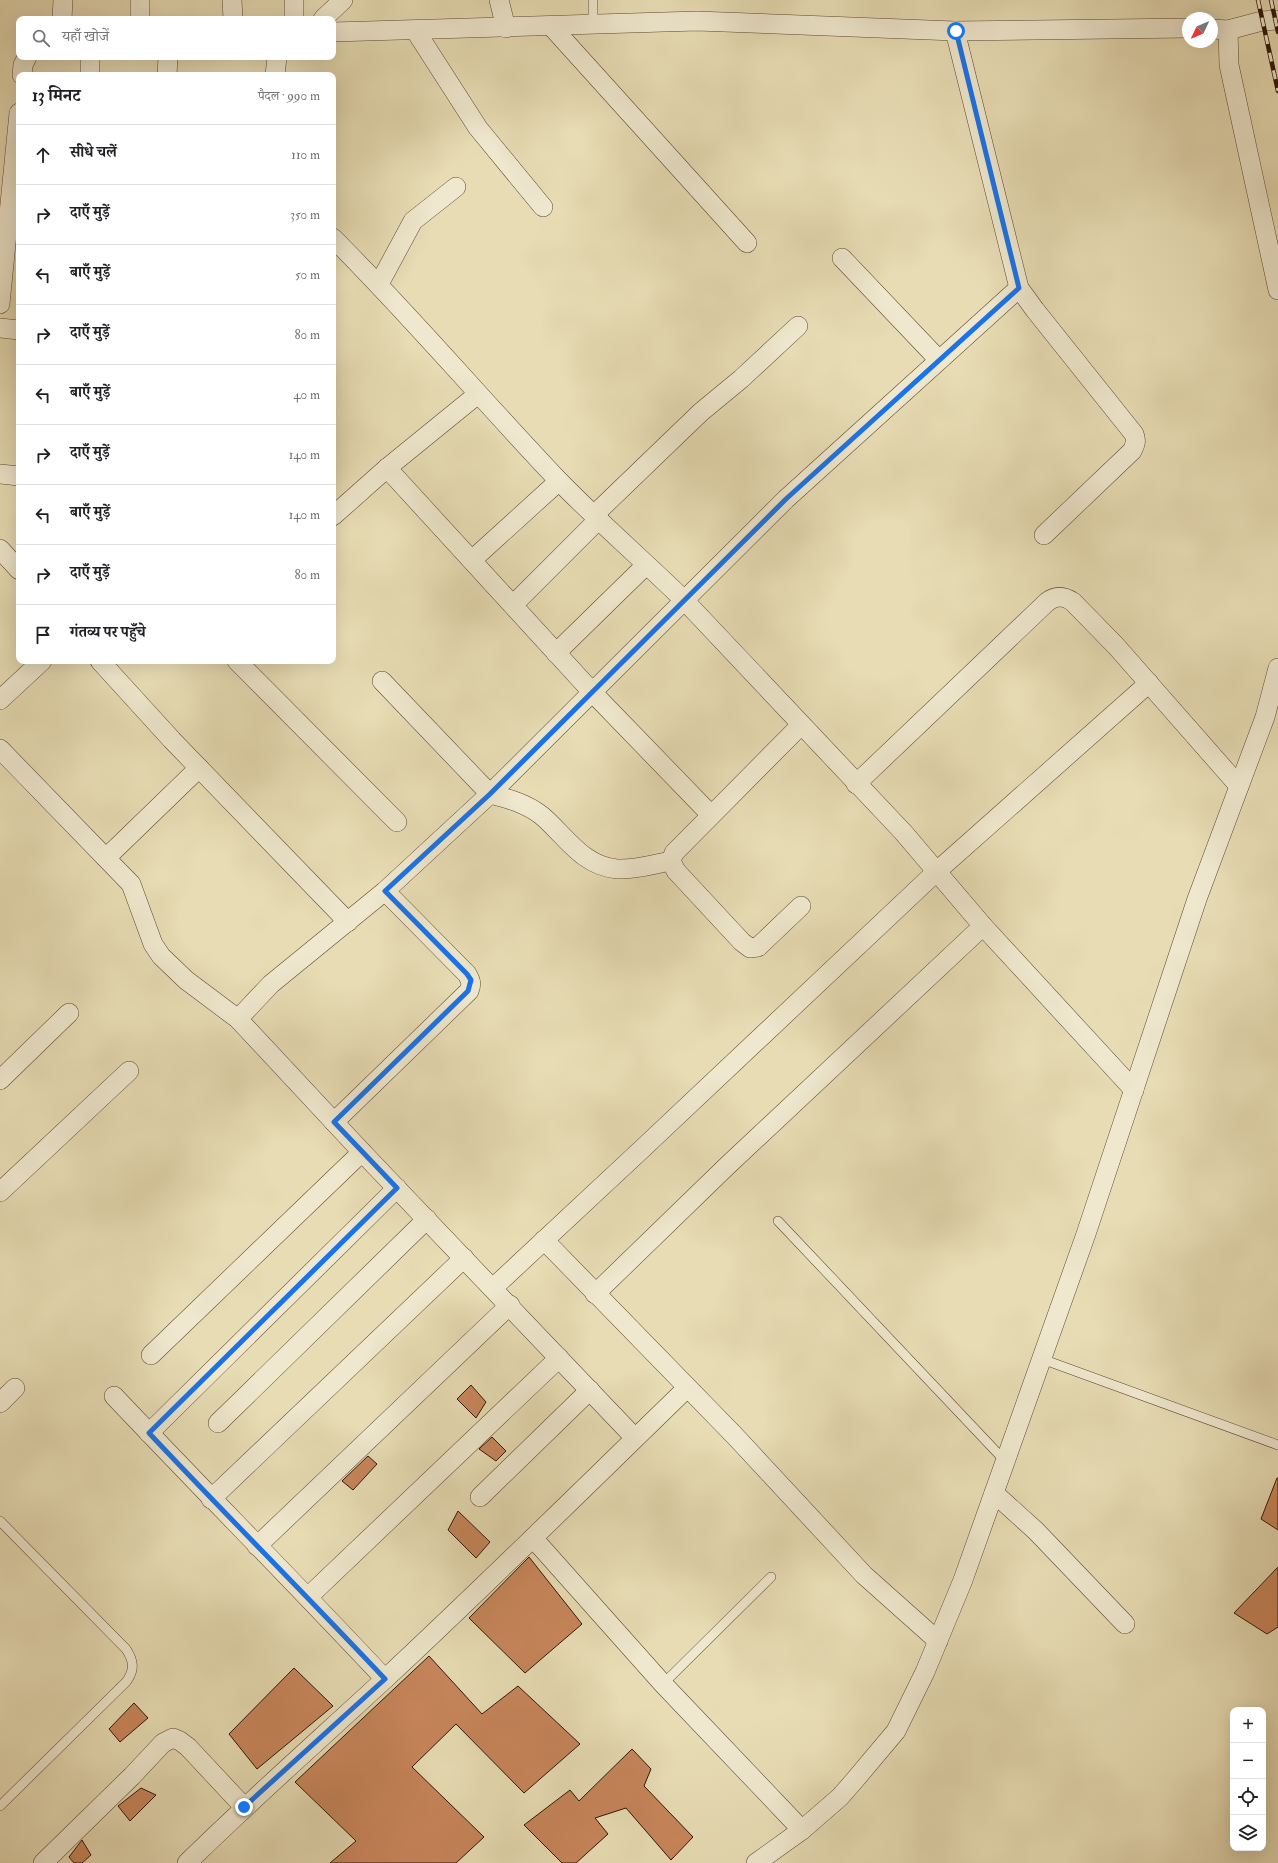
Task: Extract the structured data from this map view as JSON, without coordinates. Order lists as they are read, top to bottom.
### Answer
{
  "north": "bottom left",
  "page": {
    "search": "यहाँ खोजें",
    "heading": ["13 मिनट", "पैदल · 990 m"],
    "list": [
      ["सीधे चलें", "110 m"],
      ["दाएँ मुड़ें", "350 m"],
      ["बाएँ मुड़ें", "50 m"],
      ["दाएँ मुड़ें", "80 m"],
      ["बाएँ मुड़ें", "40 m"],
      ["दाएँ मुड़ें", "140 m"],
      ["बाएँ मुड़ें", "140 m"],
      ["दाएँ मुड़ें", "80 m"],
      "गंतव्य पर पहुँचे"
    ],
    "map_buttons": ["+", "−"]
  }
}
